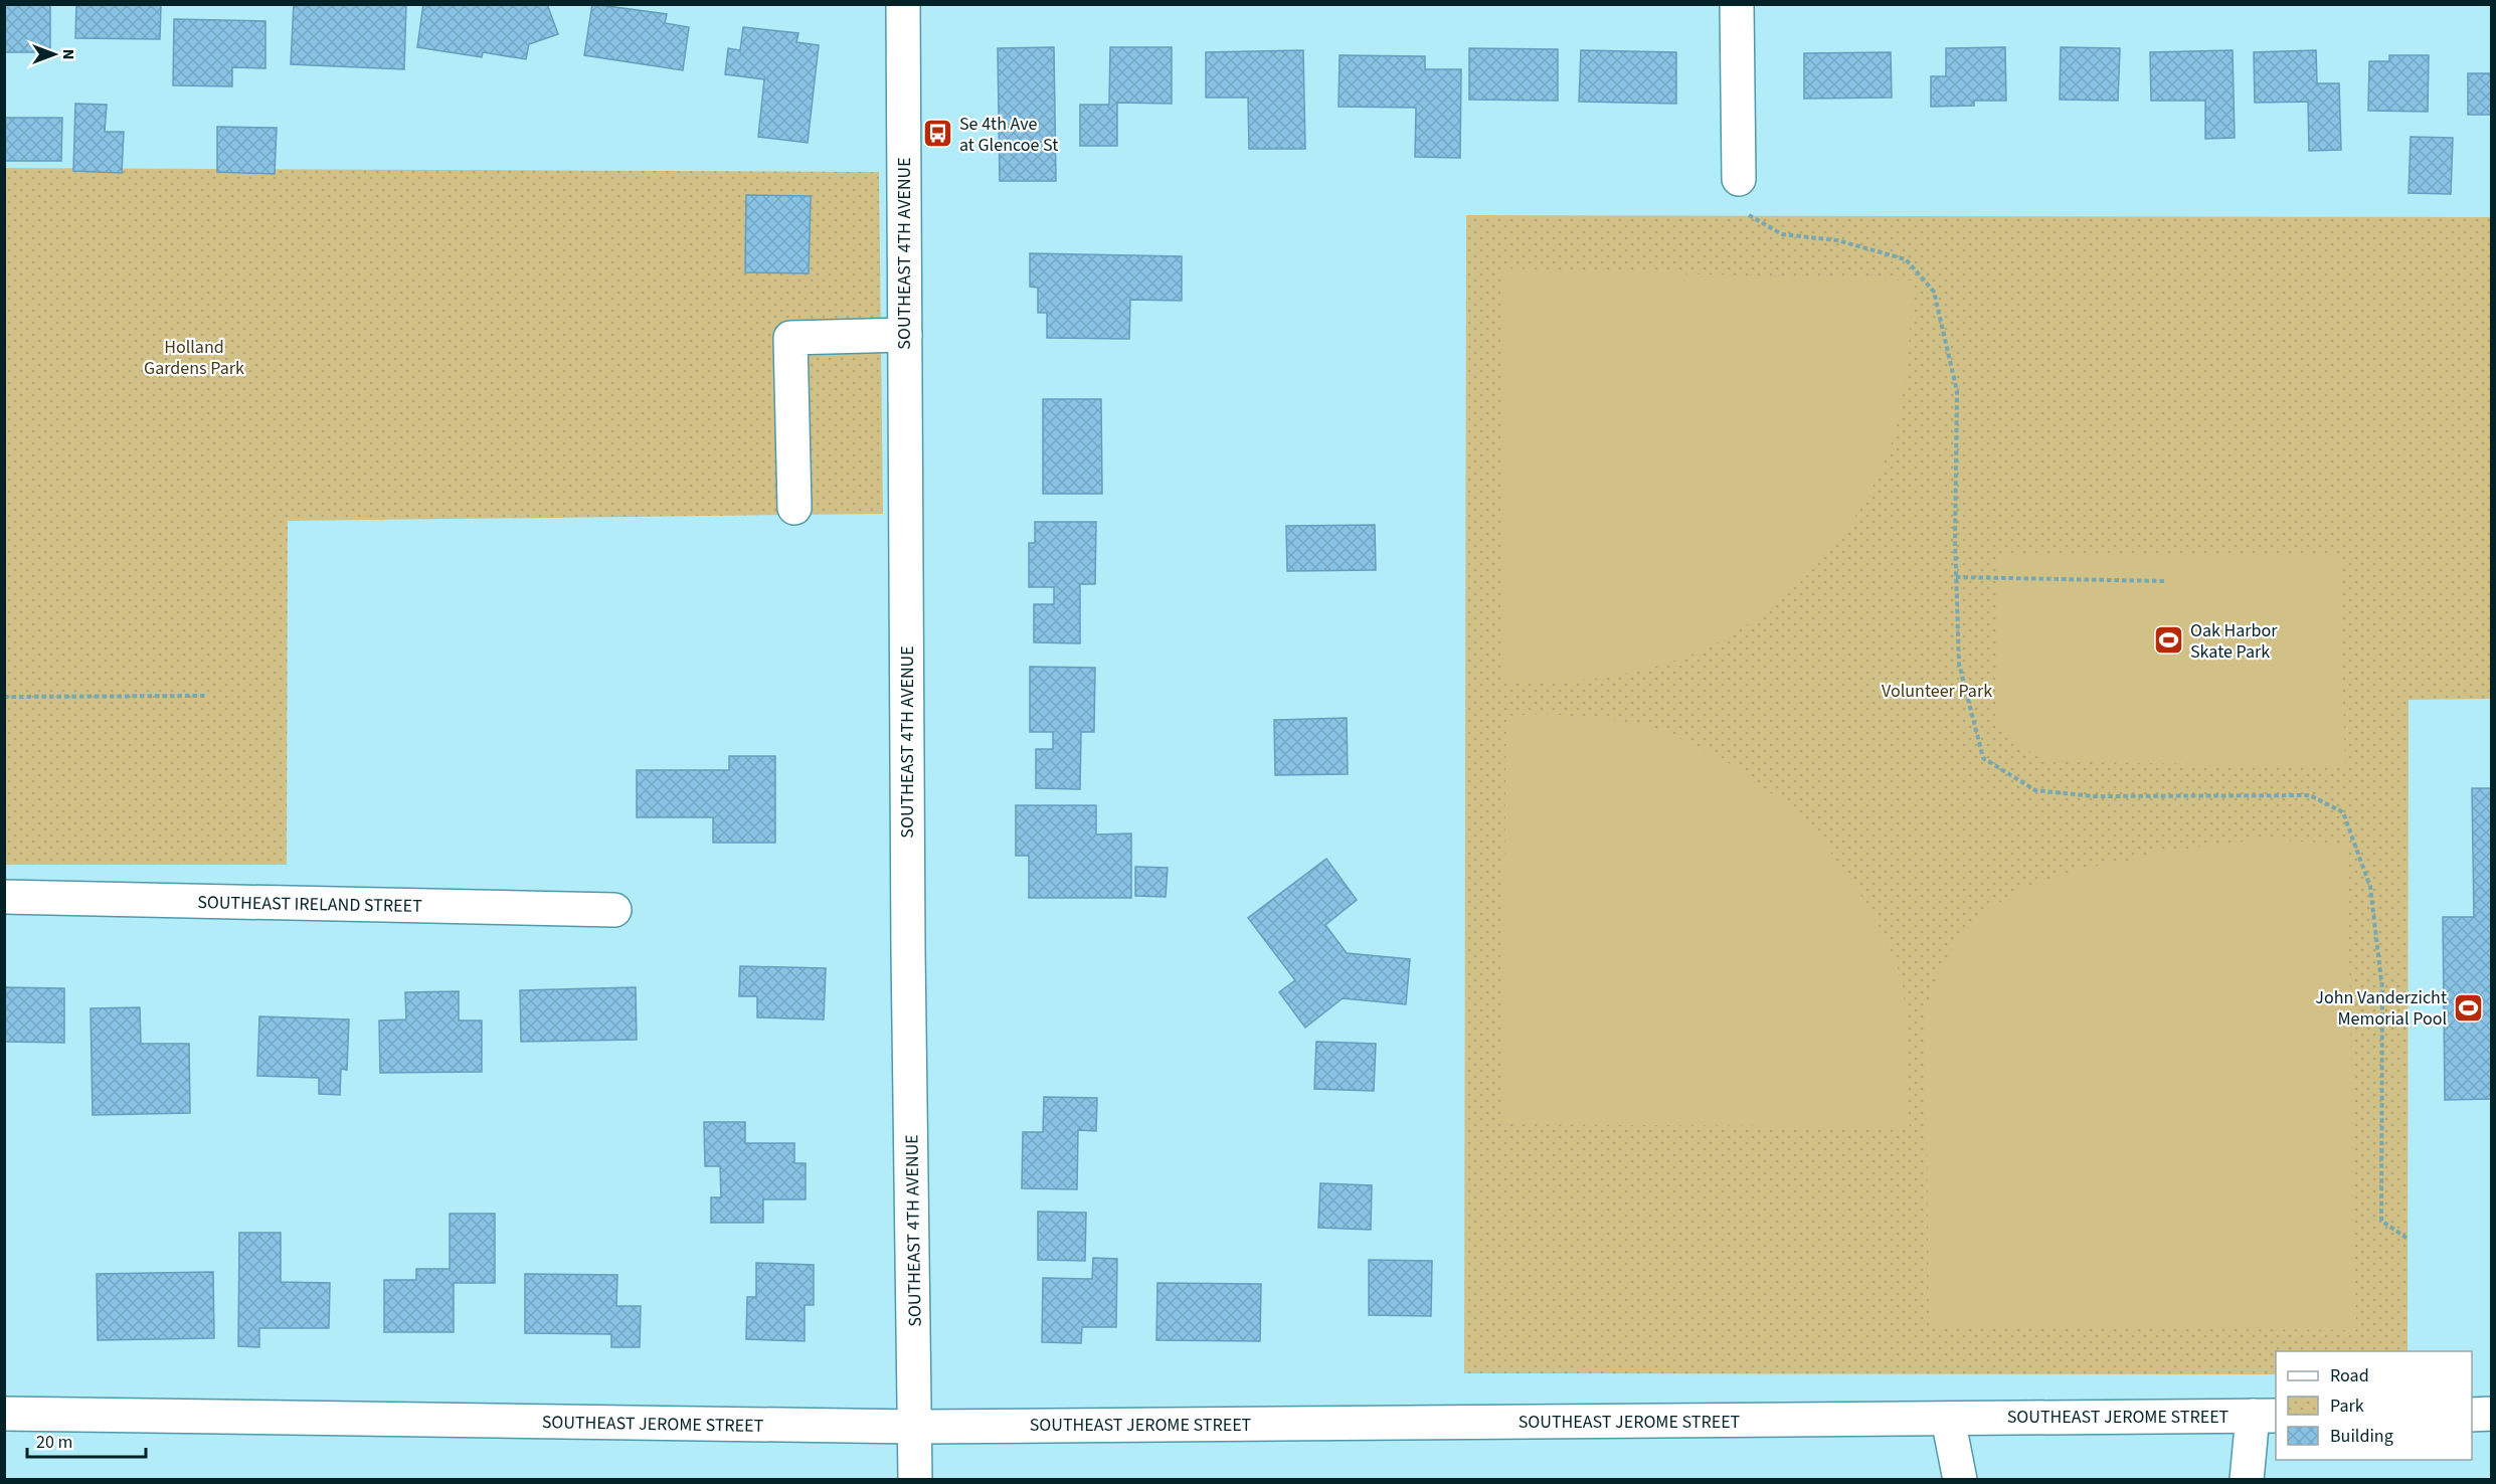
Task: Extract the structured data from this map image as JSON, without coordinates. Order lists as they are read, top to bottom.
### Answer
{
  "streets": {
    "street": ["SOUTHEAST 4TH AVENUE", "SOUTHEAST IRELAND STREET", "SOUTHEAST JEROME STREET"]
  },
  "crossings": [
    ["SOUTHEAST 4TH AVENUE", "SOUTHEAST JEROME STREET"]
  ],
  "parks": ["Holland Gardens Park", "Volunteer Park"],
  "places": {
    "bus stop": ["Se 4th Ave at Glencoe St"],
    "sports": ["Oak Harbor Skate Park", "John Vanderzicht Memorial Pool"]
  },
  "legend": ["Road", "Park", "Building"],
  "scale_bar": "20 m",
  "north": "right"
}
